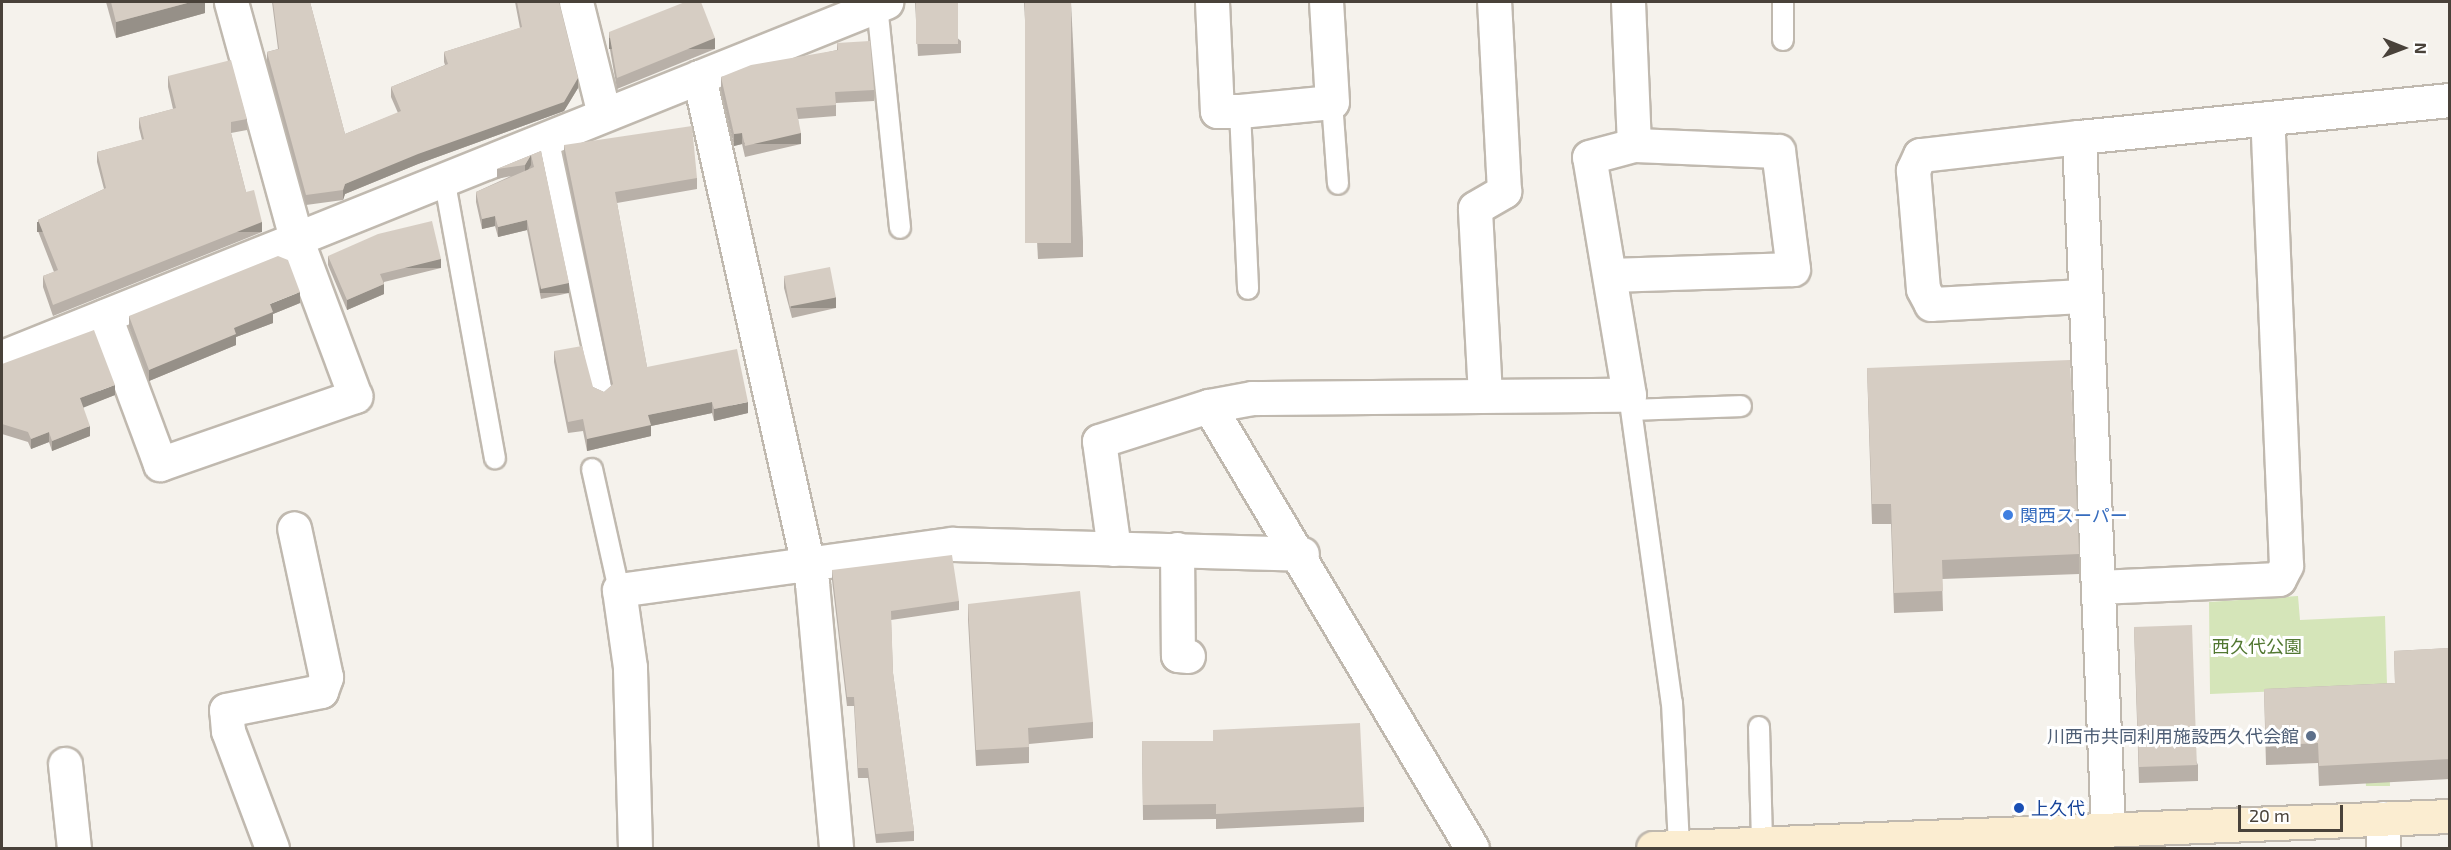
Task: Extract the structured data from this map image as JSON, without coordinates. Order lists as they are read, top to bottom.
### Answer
{
  "parks": ["西久代公園"],
  "places": ["関西スーパー", "川西市共同利用施設西久代会館", "上久代"],
  "scale_bar": "20 m",
  "north": "right"
}
